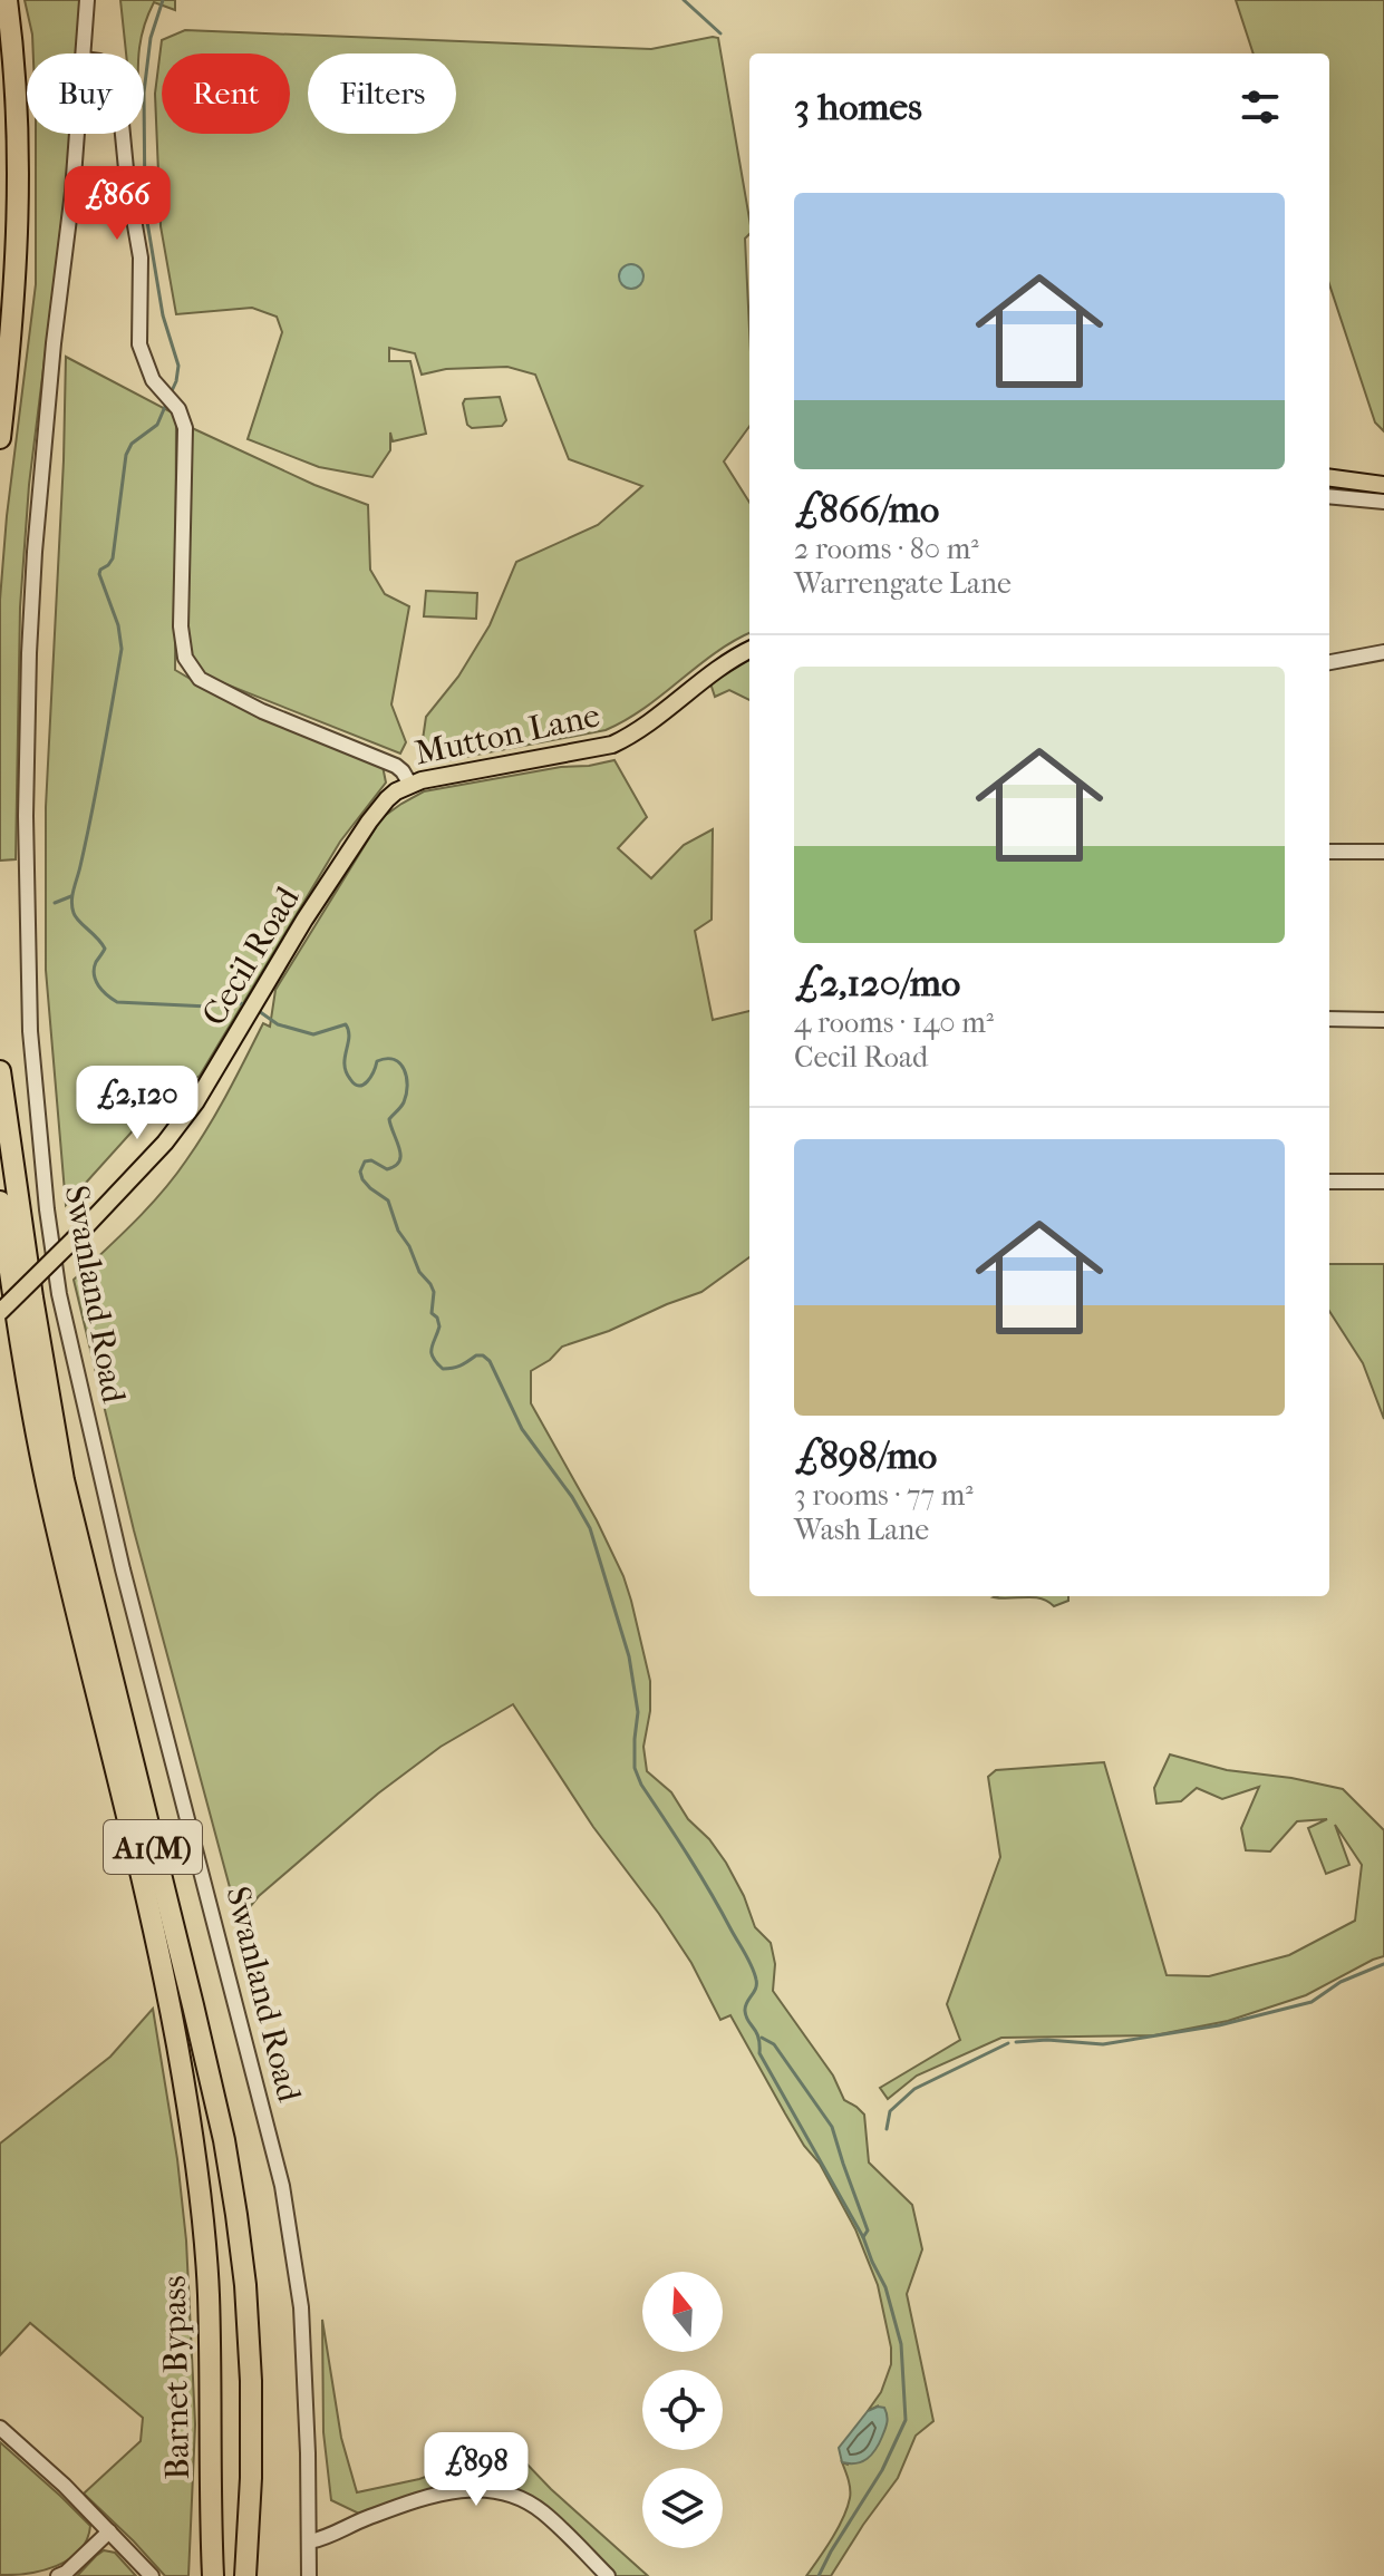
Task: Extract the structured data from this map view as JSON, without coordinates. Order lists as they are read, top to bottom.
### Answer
{
  "streets": {
    "highway": ["A1(M)", "Barnet Bypass"],
    "main road": ["Mutton Lane", "Cecil Road"],
    "street": ["Swanland Road"]
  },
  "crossings": [
    ["Mutton Lane", "Cecil Road"],
    ["A1(M)", "Barnet Bypass"]
  ],
  "north": "top",
  "page": {
    "chip": ["Buy", "Rent", "Filters"],
    "heading": "3 homes",
    "list": [
      {
        "name": "£866/mo",
        "note": "2 rooms · 80 m² · Warrengate Lane"
      },
      {
        "name": "£2,120/mo",
        "note": "4 rooms · 140 m² · Cecil Road"
      },
      {
        "name": "£898/mo",
        "note": "3 rooms · 77 m² · Wash Lane"
      }
    ],
    "price": ["£866", "£2,120", "£898"]
  }
}
